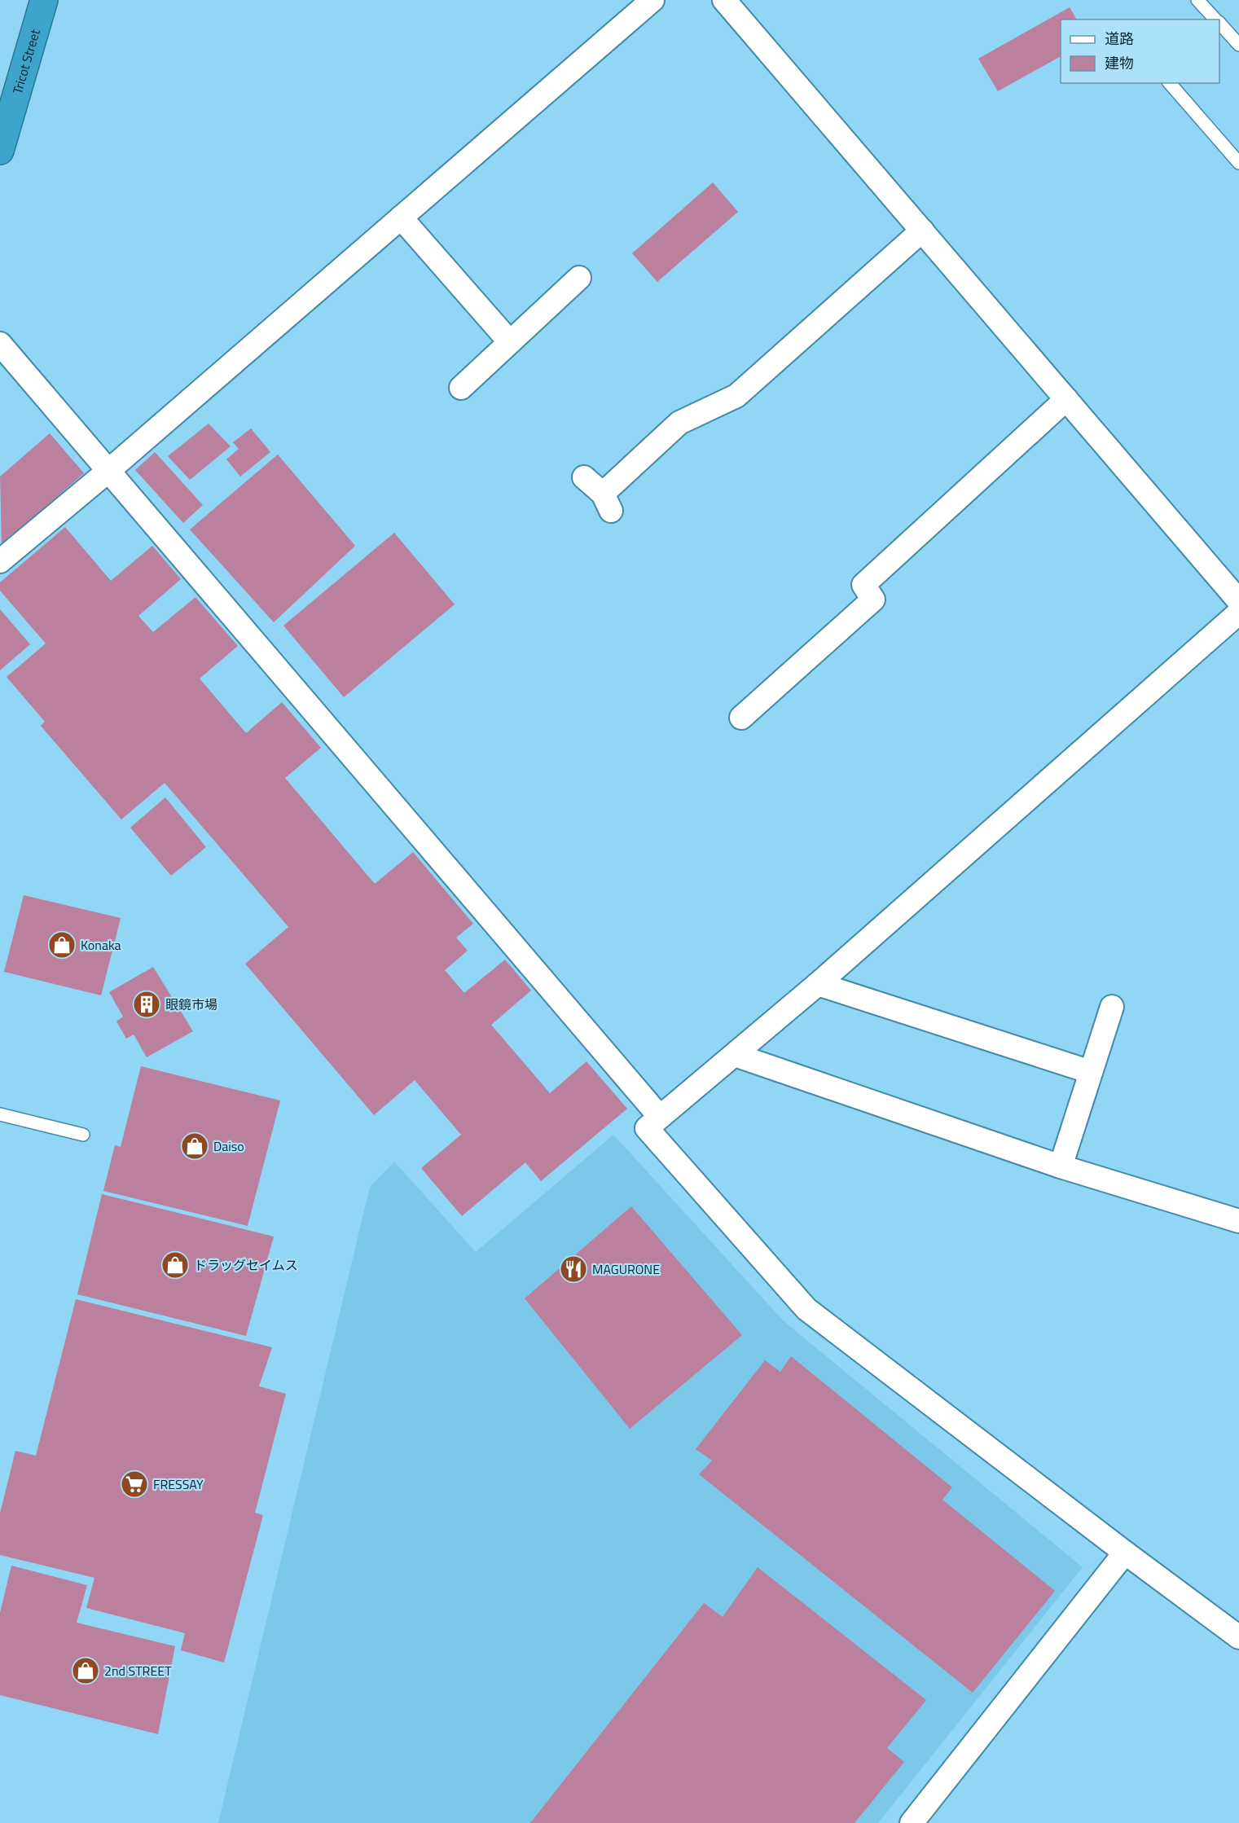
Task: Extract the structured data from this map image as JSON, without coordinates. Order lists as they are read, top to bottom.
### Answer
{
  "streets": {
    "highway": ["Tricot Street"]
  },
  "places": {
    "shop": [
      "Konaka",
      "Daiso",
      "ドラッグセイムス",
      "2nd STREET"
    ],
    "building": ["眼鏡市場"],
    "restaurant": ["MAGURONE"],
    "supermarket": ["FRESSAY"]
  },
  "legend": ["道路", "建物"]
}
